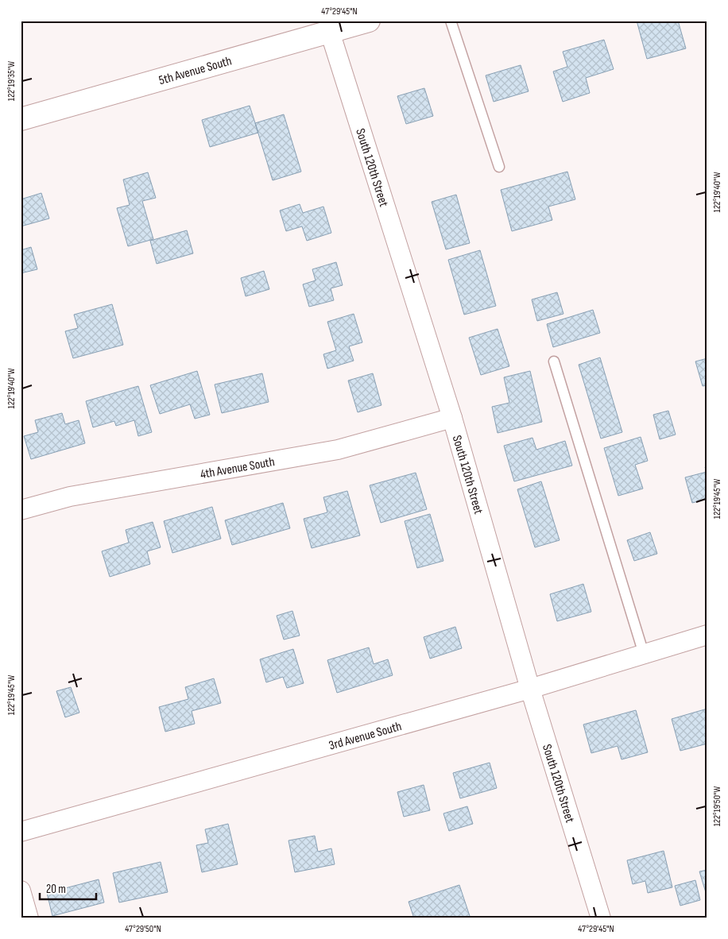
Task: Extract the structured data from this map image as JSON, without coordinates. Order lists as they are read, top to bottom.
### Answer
{
  "streets": {
    "street": [
      "5th Avenue South",
      "South 120th Street",
      "4th Avenue South",
      "3rd Avenue South"
    ]
  },
  "crossings": [
    ["5th Avenue South", "South 120th Street"],
    ["South 120th Street", "4th Avenue South"],
    ["South 120th Street", "3rd Avenue South"]
  ],
  "scale_bar": "20 m",
  "coordinates": [
    "47°29'45\"N",
    "122°19'35\"W",
    "122°19'40\"W",
    "122°19'45\"W",
    "122°19'50\"W",
    "47°29'50\"N"
  ]
}
